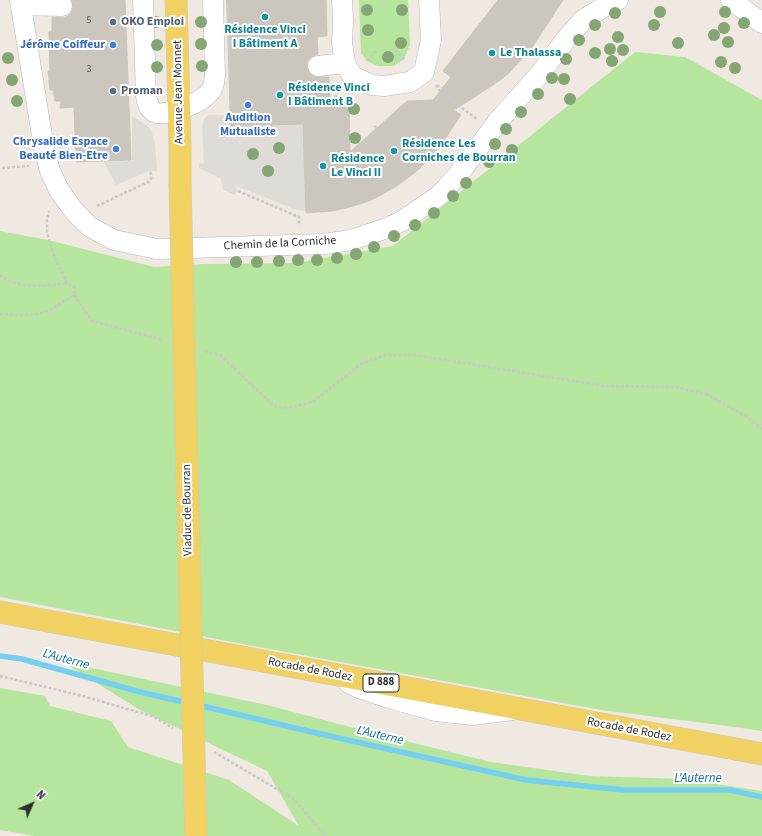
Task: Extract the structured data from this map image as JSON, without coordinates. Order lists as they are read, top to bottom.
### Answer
{
  "streets": {
    "main road": [
      "Avenue Jean Monnet",
      "Viaduc de Bourran",
      "Rocade de Rodez",
      "D 888"
    ],
    "street": ["Chemin de la Corniche"]
  },
  "crossings": [
    ["Avenue Jean Monnet", "Viaduc de Bourran"]
  ],
  "water": ["L'Auterne"],
  "places": [
    "Résidence Vinci I Bâtiment A",
    "OKO Emploi",
    "Jérôme Coiffeur",
    "Le Thalassa",
    "Proman",
    "Résidence Vinci I Bâtiment B",
    "Audition Mutualiste",
    "Chrysalide Espace Beauté Bien-Etre",
    "Résidence Les Corniches de Bourran",
    "Résidence Le Vinci II"
  ],
  "house_numbers": ["5", "3"],
  "north": "top right"
}
